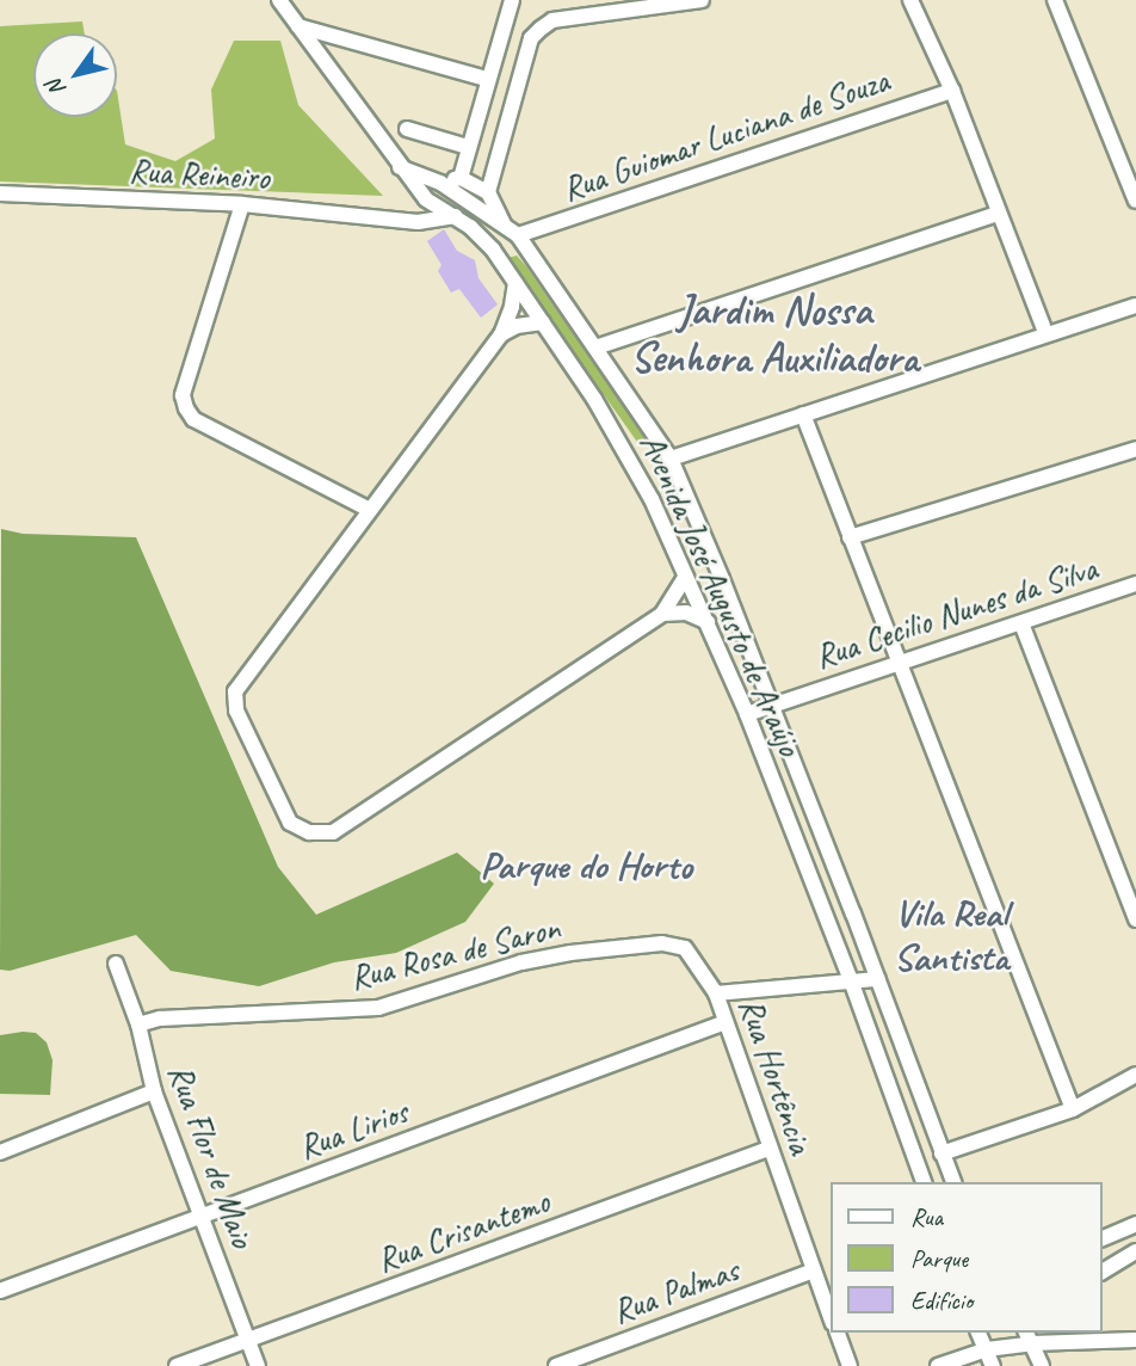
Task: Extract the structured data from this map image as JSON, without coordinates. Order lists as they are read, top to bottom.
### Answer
{
  "streets": {
    "street": [
      "Rua Guiomar Luciana de Souza",
      "Rua Reineiro",
      "Avenida José Augusto de Araújo",
      "Rua Cecilio Nunes da Silva",
      "Rua Rosa de Saron",
      "Rua Hortência",
      "Rua Lirios",
      "Rua Flor de Maio",
      "Rua Crisantemo",
      "Rua Palmas"
    ]
  },
  "crossings": [
    ["Rua Guiomar Luciana de Souza", "Avenida José Augusto de Araújo"],
    ["Rua Reineiro", "Avenida José Augusto de Araújo"],
    ["Avenida José Augusto de Araújo", "Rua Cecilio Nunes da Silva"],
    ["Rua Rosa de Saron", "Rua Hortência"],
    ["Rua Rosa de Saron", "Rua Flor de Maio"],
    ["Rua Hortência", "Rua Lirios"],
    ["Rua Hortência", "Rua Crisantemo"],
    ["Rua Hortência", "Rua Palmas"],
    ["Rua Lirios", "Rua Flor de Maio"],
    ["Rua Flor de Maio", "Rua Crisantemo"]
  ],
  "districts": ["Jardim Nossa Senhora Auxiliadora", "Parque do Horto", "Vila Real Santista"],
  "legend": ["Rua", "Parque", "Edifício"],
  "north": "bottom left"
}
